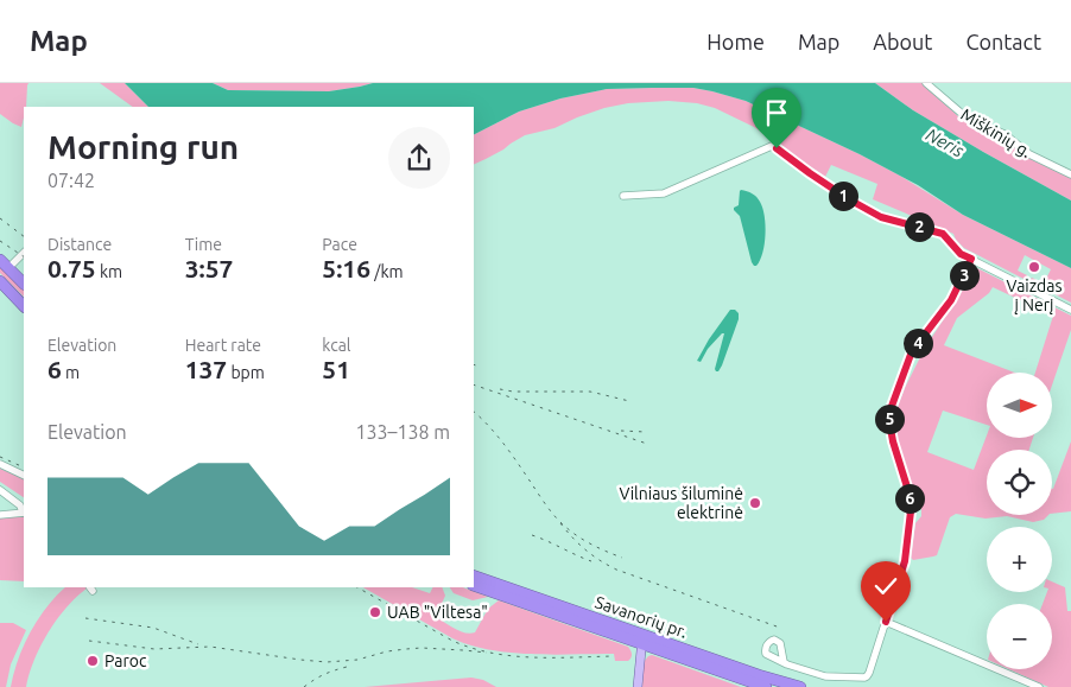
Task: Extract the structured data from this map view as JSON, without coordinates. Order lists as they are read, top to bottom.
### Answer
{
  "streets": {
    "highway": ["Savanorių pr."],
    "street": ["Miškinių g."]
  },
  "water": ["Neris"],
  "places": [
    "Vaizdas į Nerį",
    "Vilniaus šiluminė elektrinė",
    "UAB \"Viltesa\"",
    "Paroc"
  ],
  "north": "right",
  "page": {
    "header": "Map",
    "nav": [
      "Home",
      "Map",
      "About",
      "Contact"
    ],
    "heading": ["Morning run", "07:42"],
    "pins": [
      "1",
      "2",
      "3",
      "4",
      "5",
      "6"
    ],
    "stats": [
      ["Distance", "0.75 km"],
      ["Time", "3:57"],
      ["Pace", "5:16 /km"],
      ["Elevation", "6 m"],
      ["Heart rate", "137 bpm"],
      ["kcal", "51"]
    ],
    "map_buttons": ["+", "−"],
    "chart": ["Elevation", "133–138 m"]
  }
}
